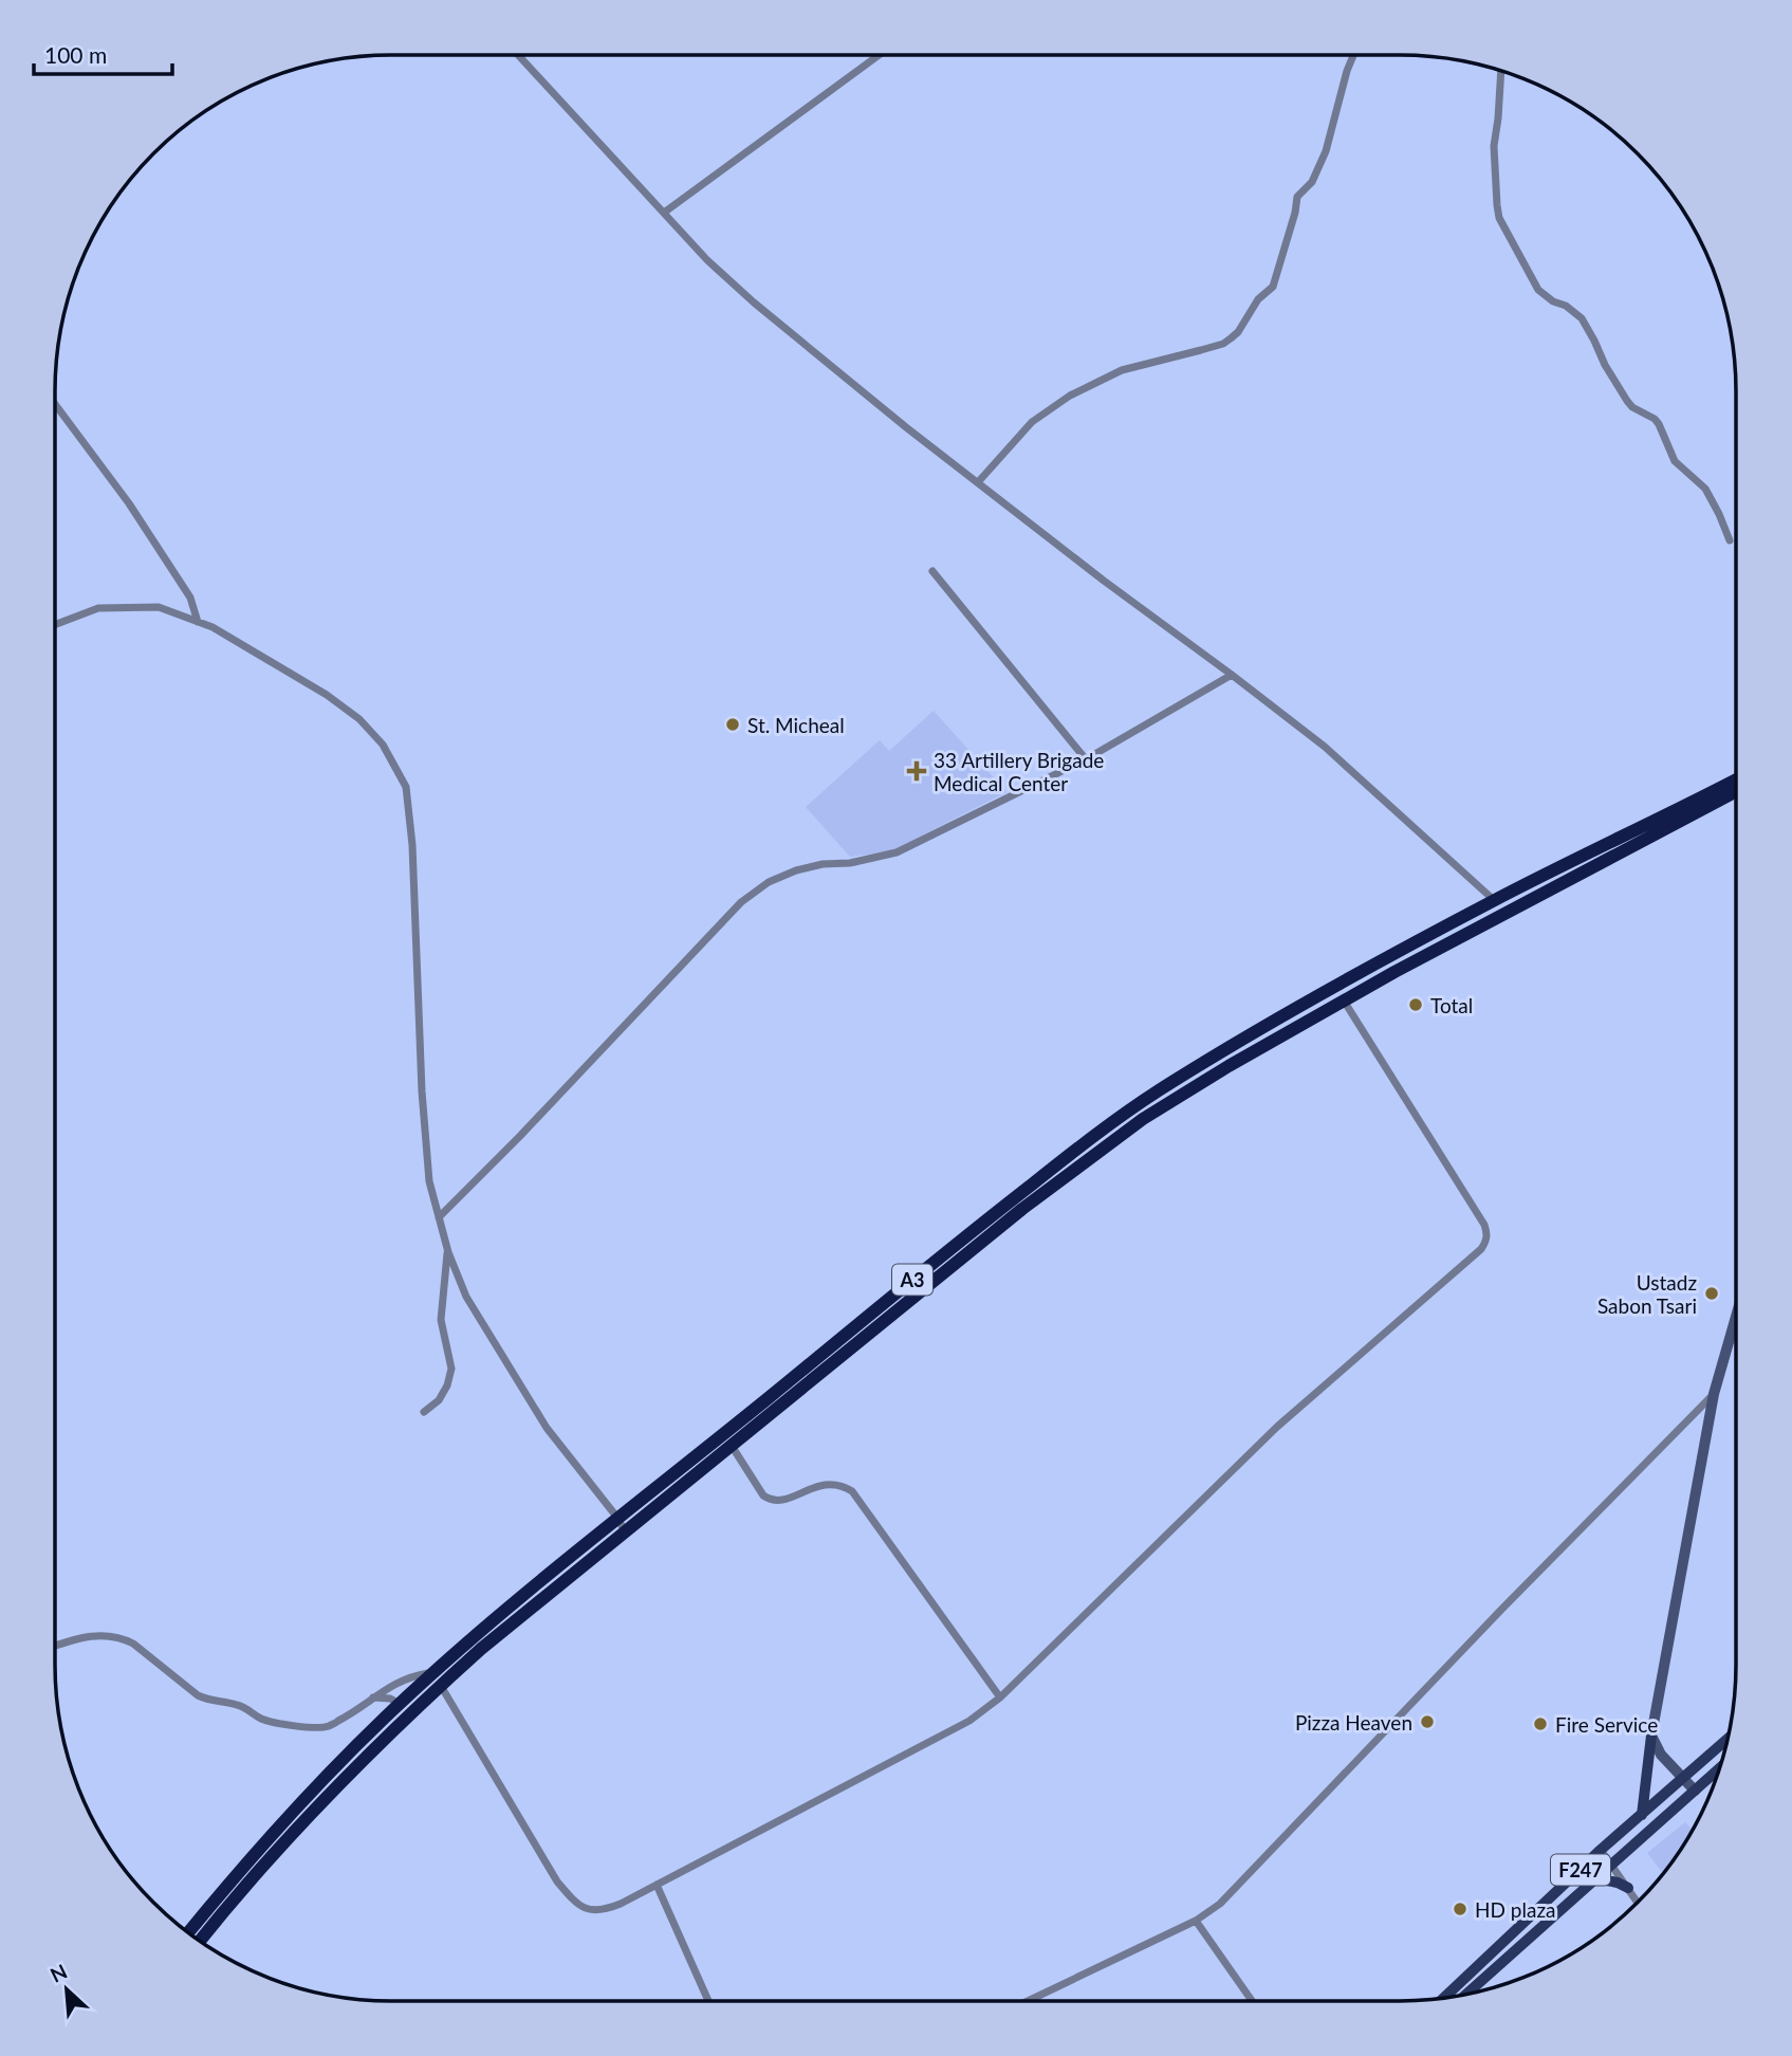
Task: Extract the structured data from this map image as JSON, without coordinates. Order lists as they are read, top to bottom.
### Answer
{
  "streets": {
    "highway": ["A3"],
    "main road": ["F247"]
  },
  "places": {
    "other": [
      "St. Micheal",
      "Total",
      "Ustadz Sabon Tsari",
      "Pizza Heaven",
      "Fire Service",
      "HD plaza"
    ],
    "health": ["33 Artillery Brigade Medical Center"]
  },
  "scale_bar": "100 m",
  "north": "top left"
}
